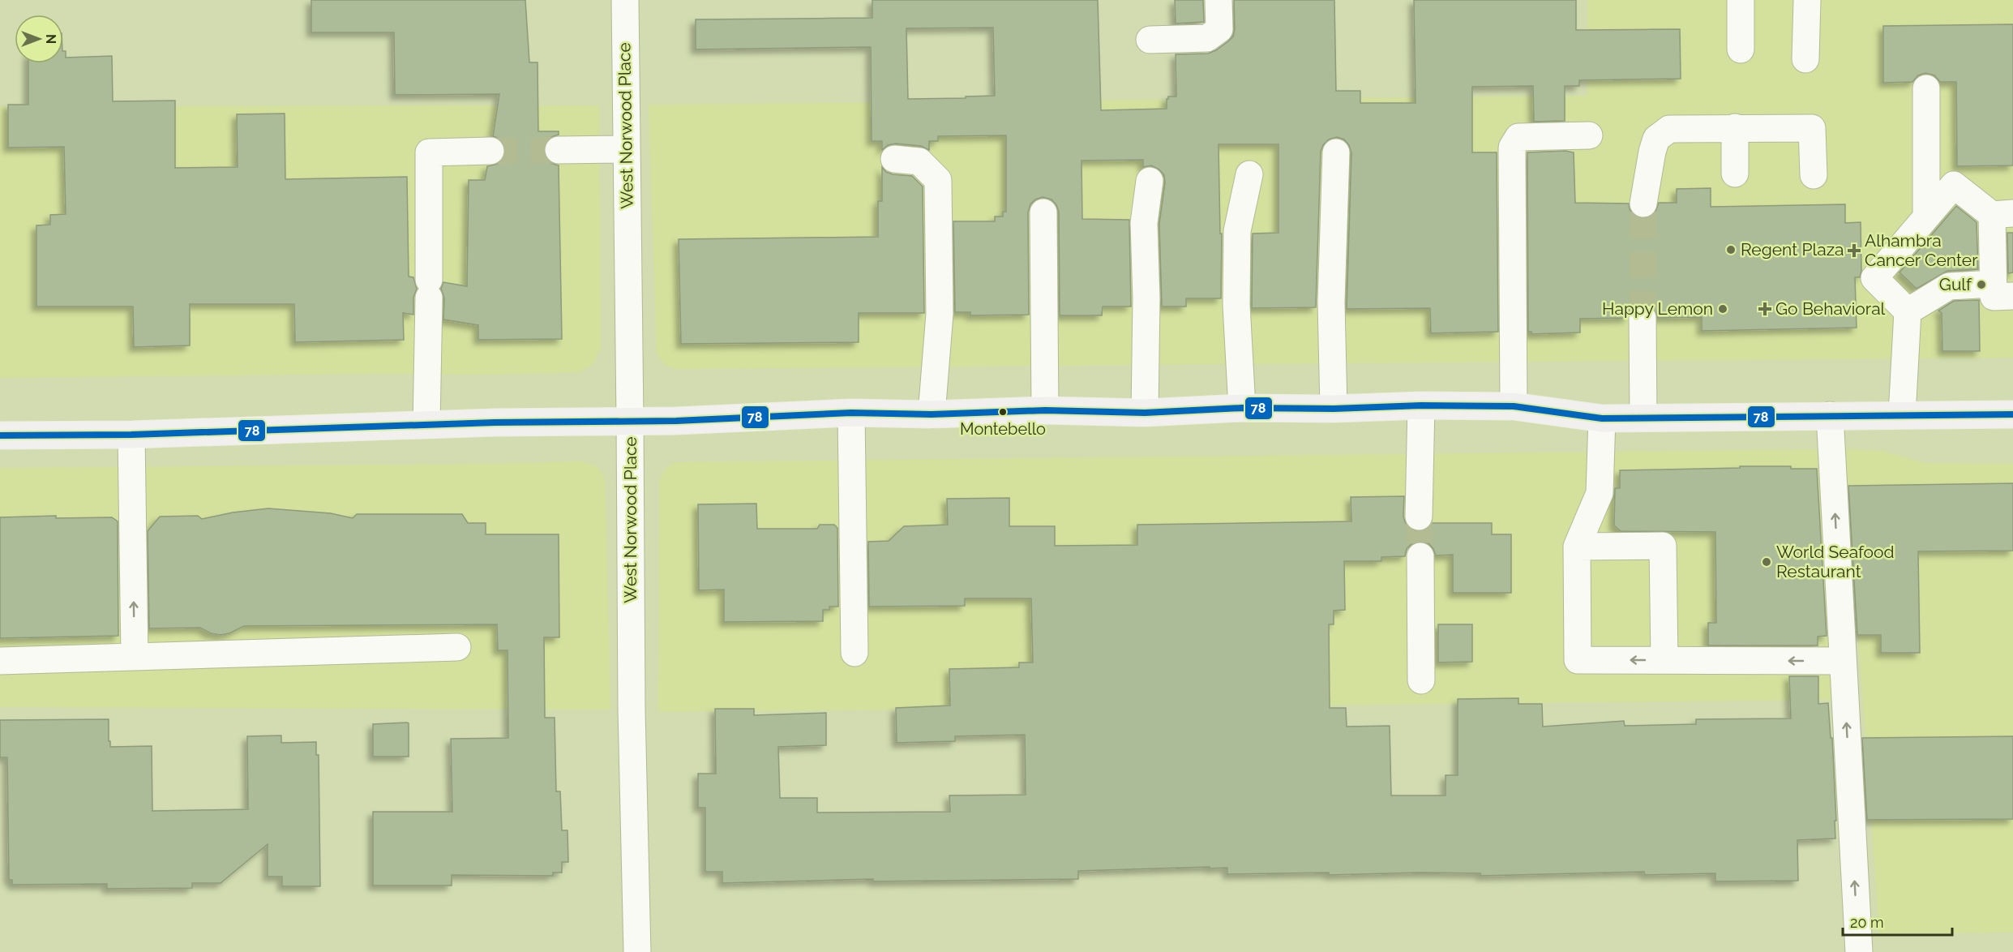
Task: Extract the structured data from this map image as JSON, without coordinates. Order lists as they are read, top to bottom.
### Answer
{
  "streets": {
    "street": ["West Norwood Place"]
  },
  "places": {
    "other": [
      "Regent Plaza",
      "Gulf",
      "Happy Lemon",
      "Montebello",
      "World Seafood Restaurant"
    ],
    "health": ["Alhambra Cancer Center", "Go Behavioral"]
  },
  "lines": ["transit line 78"],
  "scale_bar": "20 m",
  "north": "right"
}
